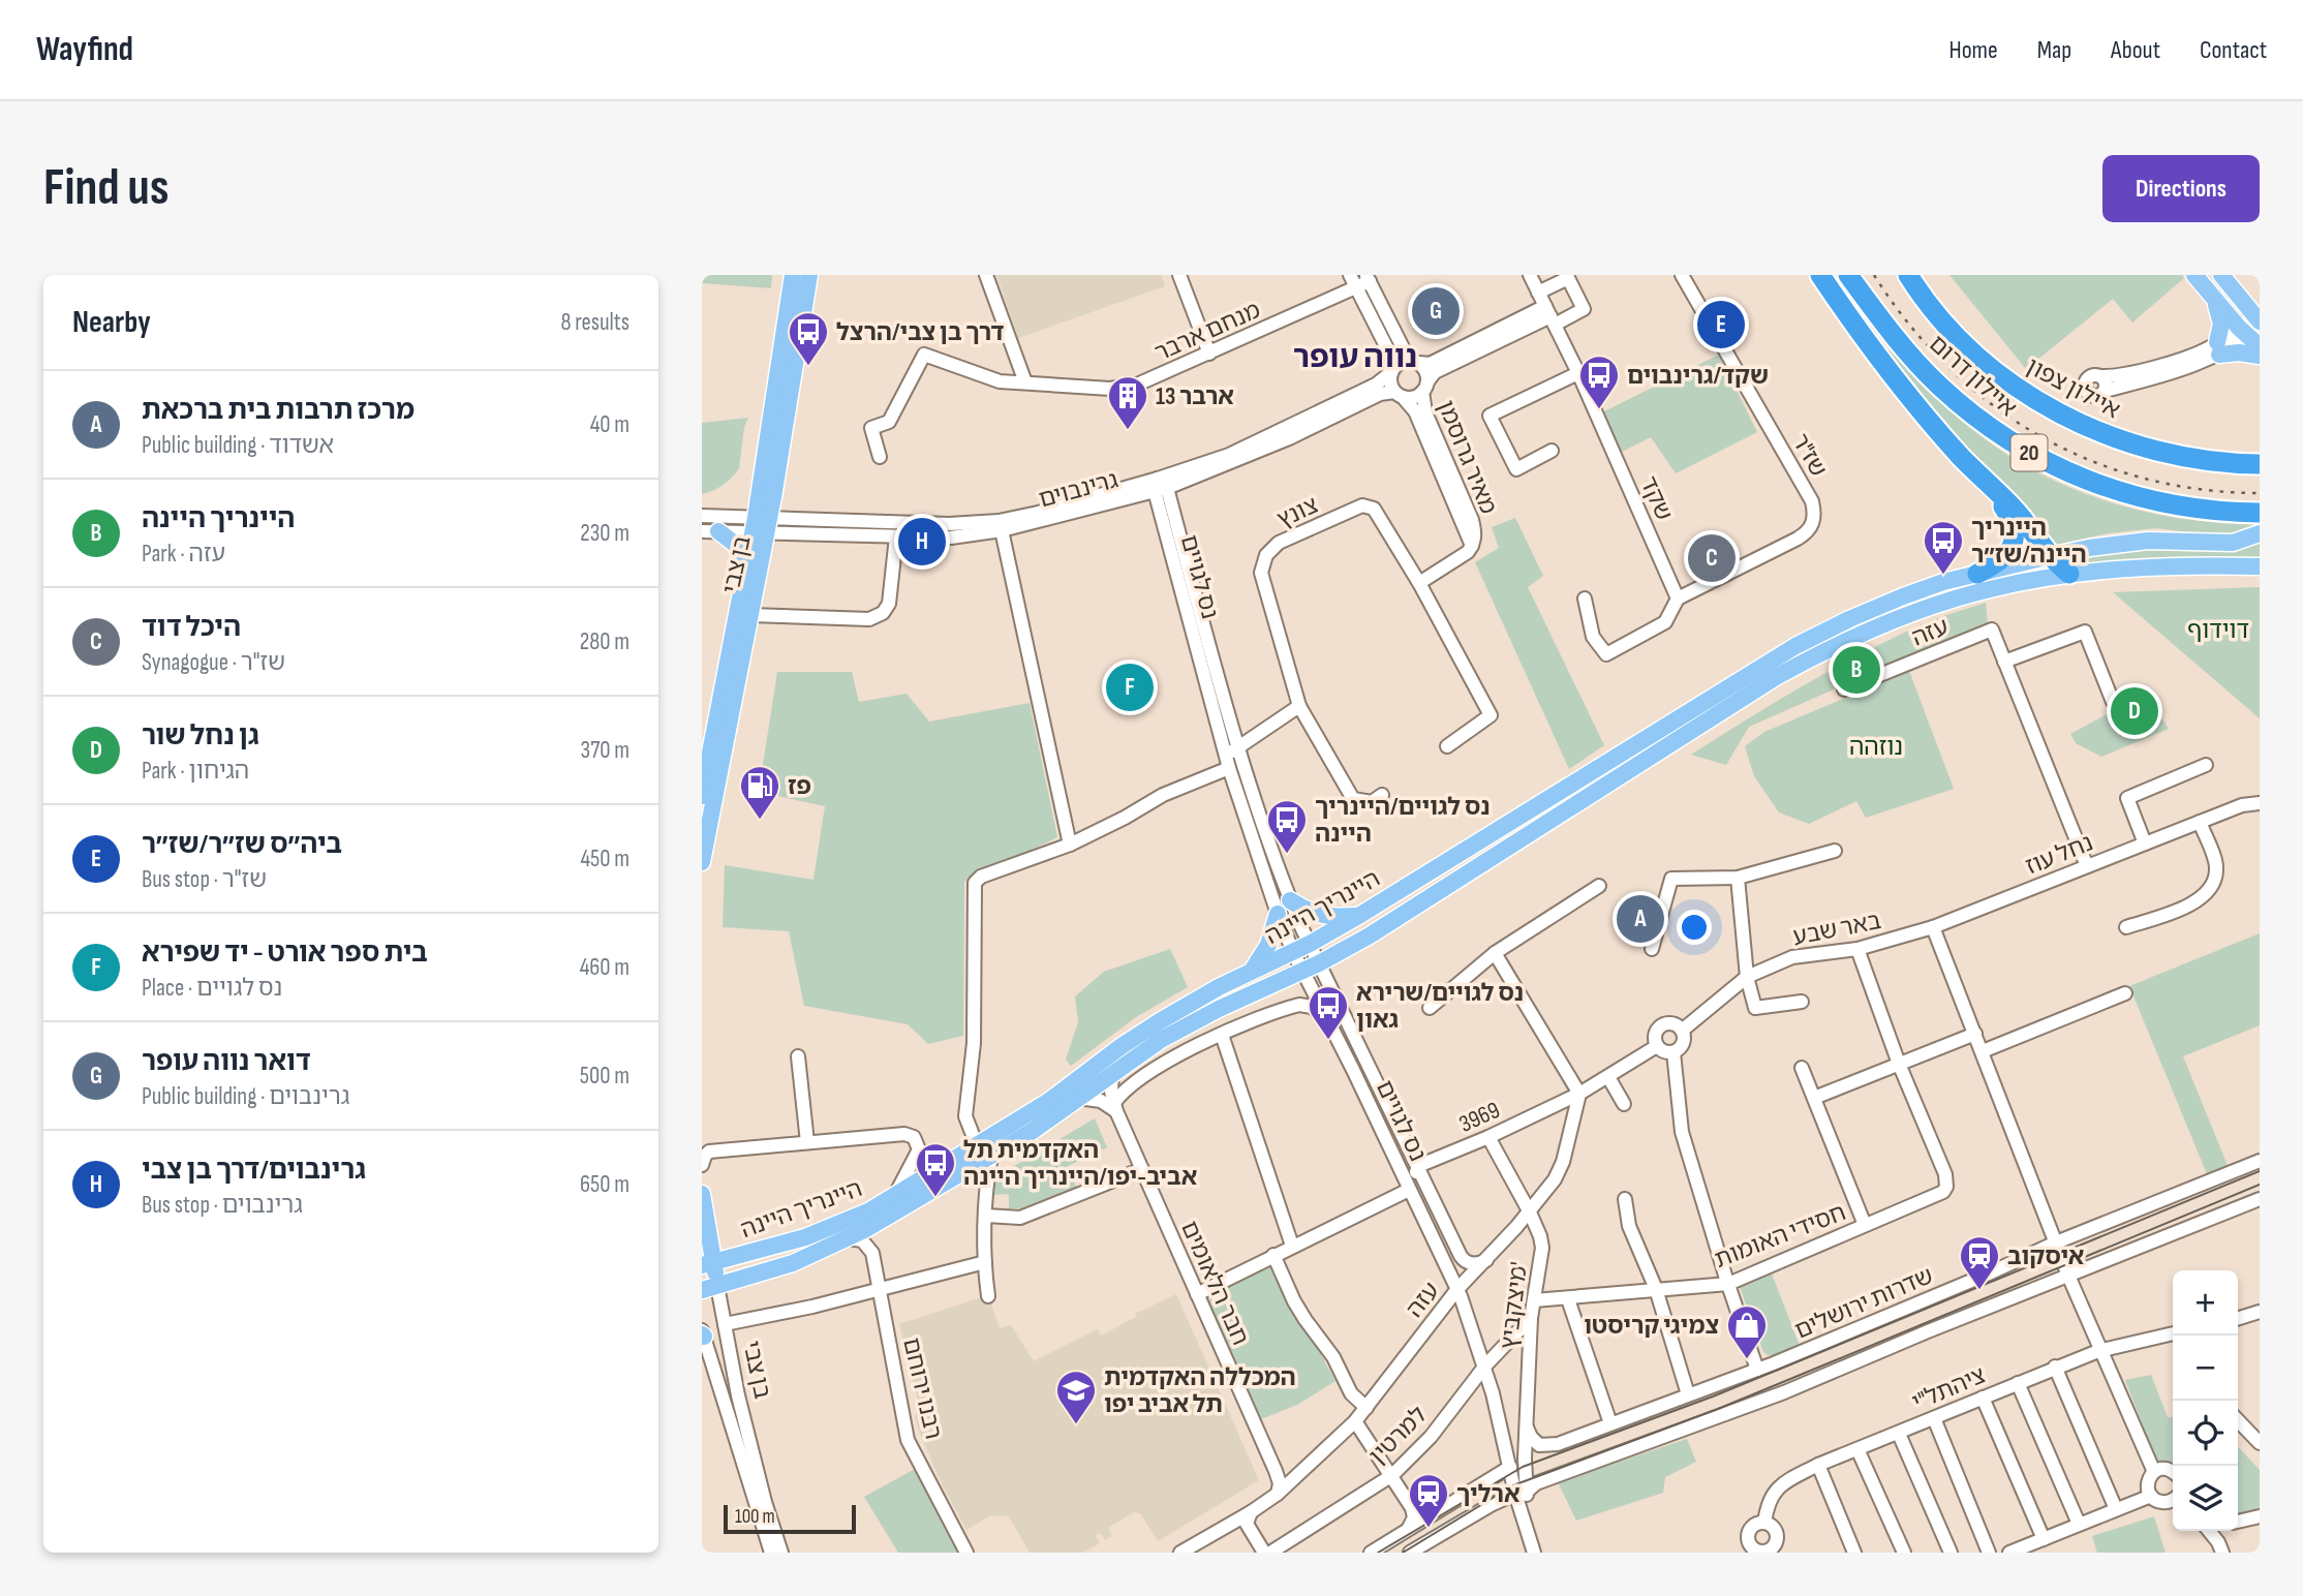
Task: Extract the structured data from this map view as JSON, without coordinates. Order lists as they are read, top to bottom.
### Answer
{
  "streets": {
    "highway": ["איילון דרום", "איילון צפון", "20"],
    "main road": ["בן צבי", "היינריך היינה"],
    "street": [
      "מנחם ארבר",
      "שז\"ר",
      "מאיר גרוסמן",
      "גרינבוים",
      "שקד",
      "צונץ",
      "נס לגויים",
      "עזה",
      "נחל עוז",
      "באר שבע",
      "3969",
      "חסידי האומות",
      "חבר הלאומים",
      "שדרות ירושלים",
      "מיצקביץ'",
      "רבנו ירוחם",
      "ציהתל\"י",
      "למרטין"
    ]
  },
  "crossings": [
    ["שז\"ר", "שקד"],
    ["מאיר גרוסמן", "גרינבוים"],
    ["גרינבוים", "בן צבי"],
    ["גרינבוים", "נס לגויים"],
    ["בן צבי", "היינריך היינה"],
    ["נס לגויים", "עזה"],
    ["נס לגויים", "היינריך היינה"],
    ["נס לגויים", "3969"],
    ["נס לגויים", "מיצקביץ'"],
    ["נס לגויים", "למרטין"],
    ["עזה", "3969"],
    ["עזה", "חבר הלאומים"],
    ["עזה", "מיצקביץ'"],
    ["נחל עוז", "באר שבע"],
    ["היינריך היינה", "חבר הלאומים"],
    ["היינריך היינה", "רבנו ירוחם"],
    ["3969", "מיצקביץ'"],
    ["חסידי האומות", "מיצקביץ'"],
    ["שדרות ירושלים", "מיצקביץ'"],
    ["מיצקביץ'", "למרטין"]
  ],
  "districts": ["נווה עופר"],
  "parks": ["דוידוף", "נוזהה"],
  "places": {
    "bus stop": [
      "דרך בן צבי/הרצל",
      "שקד/גרינבוים",
      "היינריך היינה/שז״ר",
      "נס לגויים/היינריך היינה",
      "נס לגויים/שרירא גאון",
      "האקדמית תל אביב-יפו/היינריך היינה"
    ],
    "building": ["ארבר 13"],
    "fuel station": ["פז"],
    "station": ["איסקוב", "ארליך"],
    "shop": ["צמיגי קריסטו"],
    "school or university": ["המכללה האקדמית תל אביב יפו"]
  },
  "scale_bar": "100 m",
  "page": {
    "header": "Wayfind",
    "nav": [
      "Home",
      "Map",
      "About",
      "Contact"
    ],
    "buttons": "Directions",
    "title": "Find us",
    "heading": ["Nearby", "8 results"],
    "pins": [
      "G",
      "E",
      "H",
      "C",
      "B",
      "F",
      "D",
      "A"
    ],
    "list": [
      {
        "mark": "A",
        "name": "מרכז תרבות בית ברכאת",
        "note": "Public building · אשדוד",
        "value": "40 m"
      },
      {
        "mark": "B",
        "name": "היינריך היינה",
        "note": "Park · עזה",
        "value": "230 m"
      },
      {
        "mark": "C",
        "name": "היכל דוד",
        "note": "Synagogue · שז\"ר",
        "value": "280 m"
      },
      {
        "mark": "D",
        "name": "גן נחל שור",
        "note": "Park · הגיחון",
        "value": "370 m"
      },
      {
        "mark": "E",
        "name": "ביה״ס שז״ר/שז״ר",
        "note": "Bus stop · שז\"ר",
        "value": "450 m"
      },
      {
        "mark": "F",
        "name": "בית ספר אורט - יד שפירא",
        "note": "Place · נס לגויים",
        "value": "460 m"
      },
      {
        "mark": "G",
        "name": "דואר נווה עופר",
        "note": "Public building · גרינבוים",
        "value": "500 m"
      },
      {
        "mark": "H",
        "name": "גרינבוים/דרך בן צבי",
        "note": "Bus stop · גרינבוים",
        "value": "650 m"
      }
    ],
    "map_buttons": ["+", "−"],
    "scale": "100 m"
  }
}
